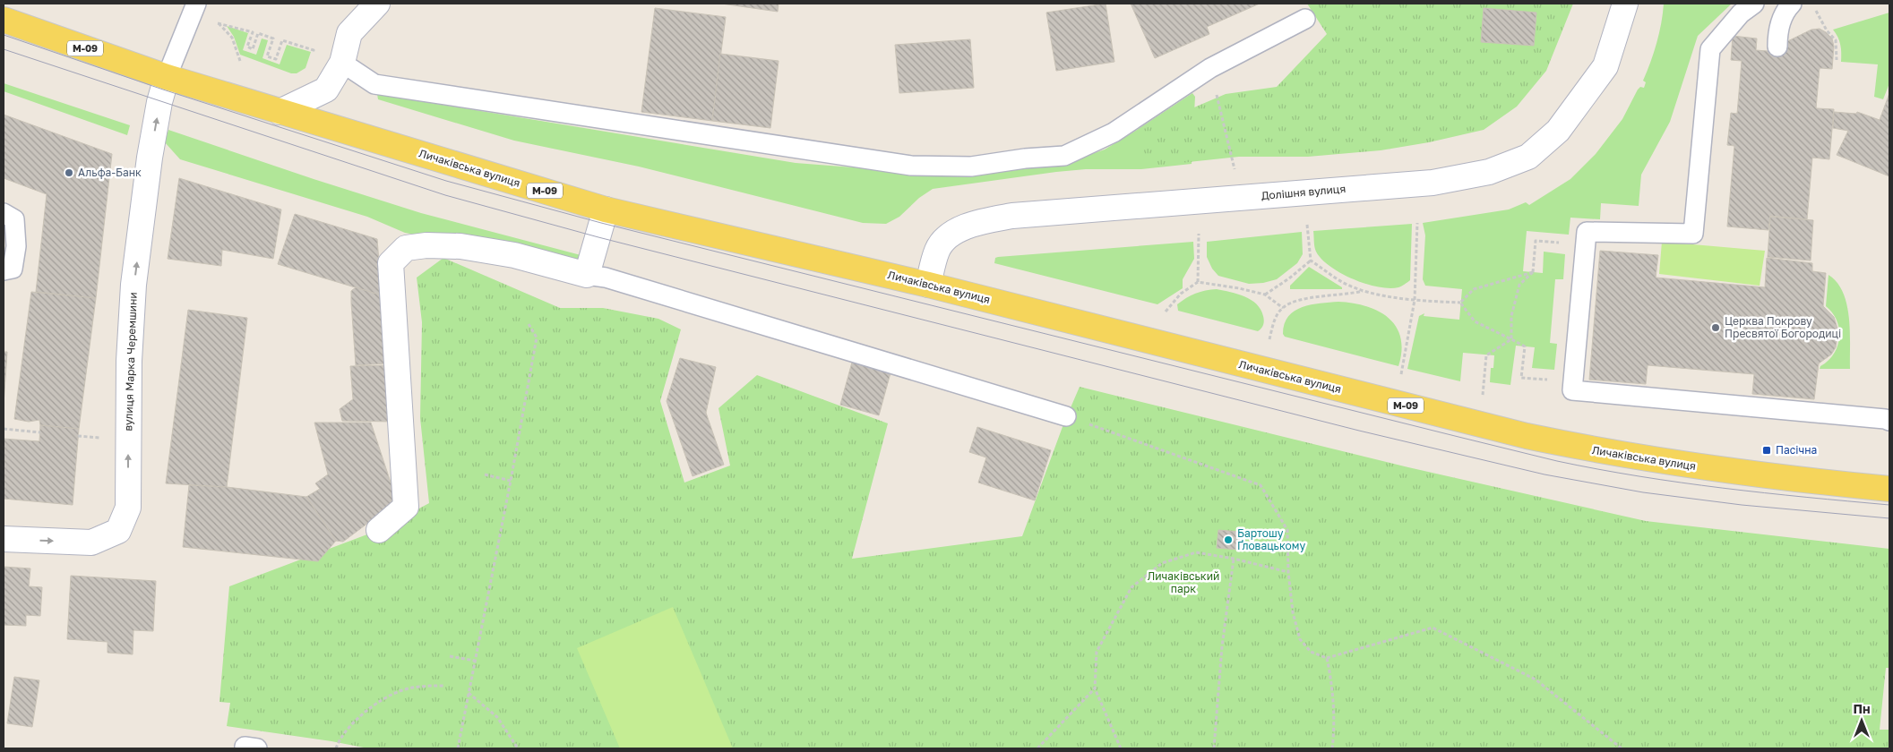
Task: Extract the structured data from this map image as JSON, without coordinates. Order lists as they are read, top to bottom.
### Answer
{
  "streets": {
    "main road": ["М-09", "Личаківська вулиця"],
    "street": ["Долішня вулиця", "вулиця Марка Черемшини"]
  },
  "crossings": [
    ["Личаківська вулиця", "Долішня вулиця"],
    ["Личаківська вулиця", "вулиця Марка Черемшини"]
  ],
  "one_way": ["вулиця Марка Черемшини"],
  "parks": ["Личаківський парк"],
  "places": {
    "other": ["Альфа-Банк", "Церква Покрову Пресвятої Богородиці", "Бартошу Ґловацькому"],
    "transit": ["Пасічна"]
  },
  "north": "top"
}
